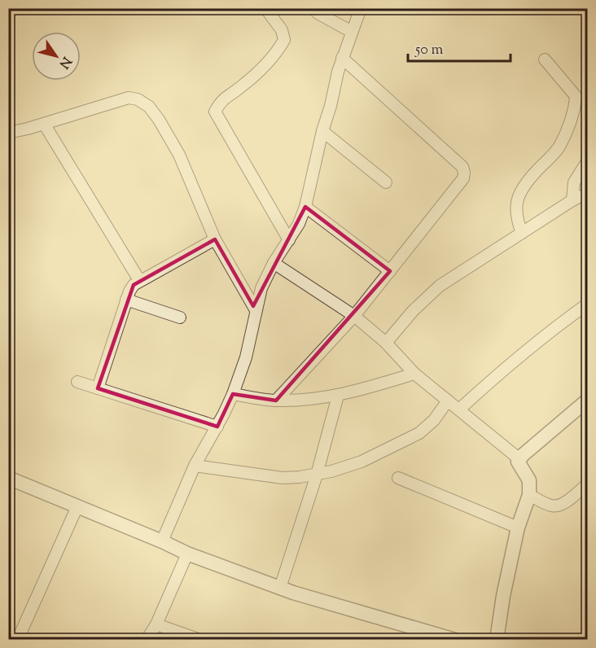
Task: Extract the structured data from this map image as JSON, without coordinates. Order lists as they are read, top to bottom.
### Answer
{
  "scale_bar": "50 m",
  "north": "bottom right"
}
